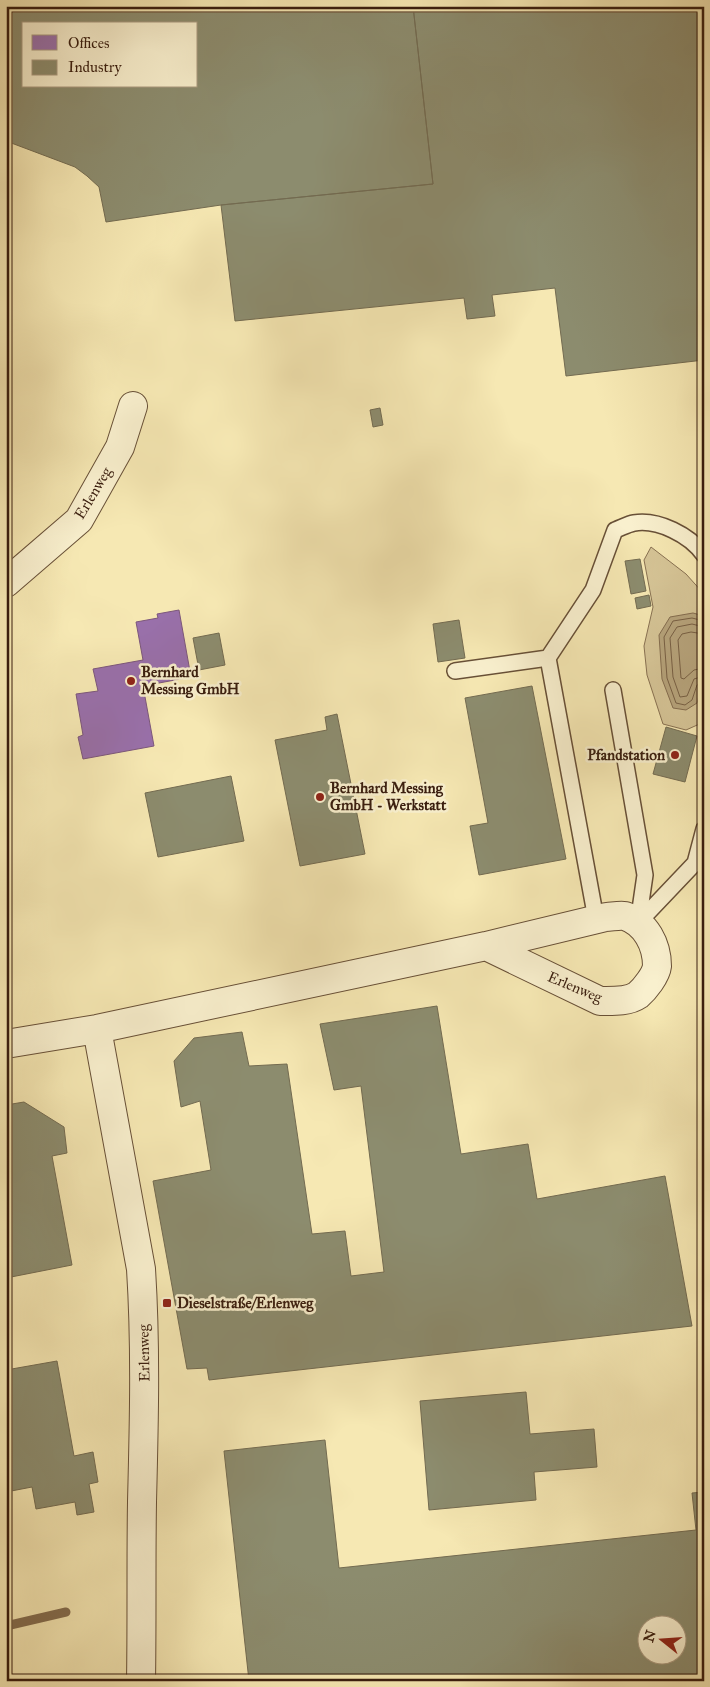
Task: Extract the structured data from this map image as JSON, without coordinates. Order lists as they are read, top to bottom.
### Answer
{
  "streets": {
    "street": ["Erlenweg"]
  },
  "places": {
    "other": ["Bernhard Messing GmbH", "Pfandstation", "Bernhard Messing GmbH - Werkstatt"],
    "transit": ["Dieselstraße/Erlenweg"]
  },
  "legend": ["Offices", "Industry"],
  "north": "left"
}
